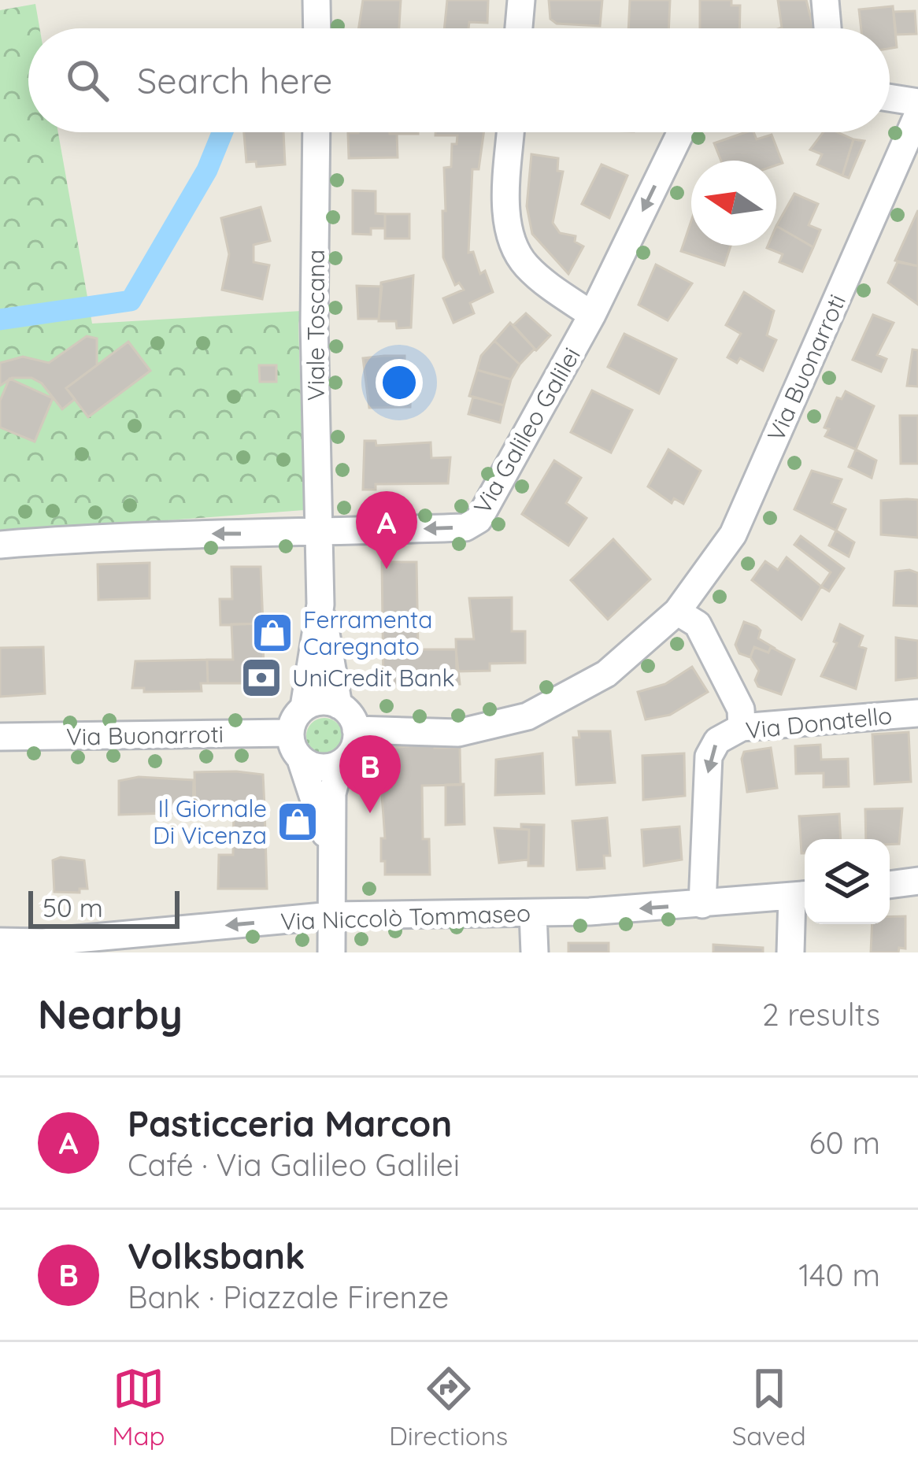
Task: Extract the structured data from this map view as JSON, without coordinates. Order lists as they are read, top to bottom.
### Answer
{
  "streets": {
    "street": [
      "Viale Toscana",
      "Via Buonarroti",
      "Via Galileo Galilei",
      "Via Donatello",
      "Via Niccolò Tommaseo"
    ]
  },
  "crossings": [
    ["Viale Toscana", "Via Galileo Galilei"],
    ["Via Donatello", "Via Niccolò Tommaseo"]
  ],
  "one_way": ["Via Galileo Galilei", "Via Donatello", "Via Niccolò Tommaseo"],
  "places": {
    "shop": ["Ferramenta Caregnato", "Il Giornale Di Vicenza"],
    "bank": ["UniCredit Bank"]
  },
  "scale_bar": "50 m",
  "north": "left",
  "page": {
    "search": "Search here",
    "pins": ["A", "B"],
    "scale": "50 m",
    "heading": ["Nearby", "2 results"],
    "list": [
      {
        "mark": "A",
        "name": "Pasticceria Marcon",
        "note": "Café · Via Galileo Galilei",
        "value": "60 m"
      },
      {
        "mark": "B",
        "name": "Volksbank",
        "note": "Bank · Piazzale Firenze",
        "value": "140 m"
      }
    ],
    "nav": ["Map", "Directions", "Saved"]
  }
}
